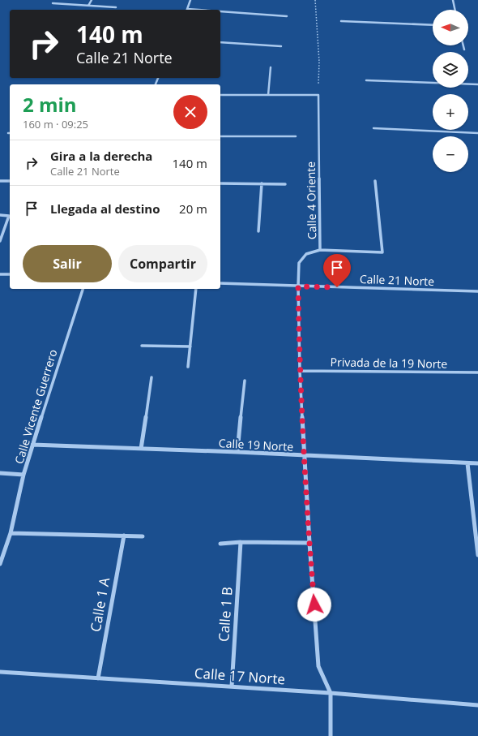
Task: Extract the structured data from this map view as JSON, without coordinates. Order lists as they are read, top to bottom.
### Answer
{
  "streets": {
    "street": [
      "Calle 4 Oriente",
      "Calle 21 Norte",
      "Privada de la 19 Norte",
      "Calle Vicente Guerrero",
      "Calle 19 Norte",
      "Calle 1 A",
      "Calle 1 B",
      "Calle 17 Norte"
    ]
  },
  "crossings": [
    ["Calle 4 Oriente", "Calle 21 Norte"],
    ["Calle 4 Oriente", "Privada de la 19 Norte"],
    ["Calle 4 Oriente", "Calle 19 Norte"],
    ["Calle 4 Oriente", "Calle 17 Norte"],
    ["Calle Vicente Guerrero", "Calle 19 Norte"],
    ["Calle 1 A", "Calle 17 Norte"],
    ["Calle 1 B", "Calle 17 Norte"]
  ],
  "north": "left",
  "page": {
    "map_buttons": ["+", "−"],
    "turn": ["140 m", "Calle 21 Norte"],
    "heading": ["2 min", "160 m · 09:25"],
    "list": [
      {
        "name": "Gira a la derecha",
        "note": "Calle 21 Norte",
        "value": "140 m"
      },
      {
        "name": "Llegada al destino",
        "value": "20 m"
      }
    ],
    "buttons": ["Salir", "Compartir"]
  }
}
